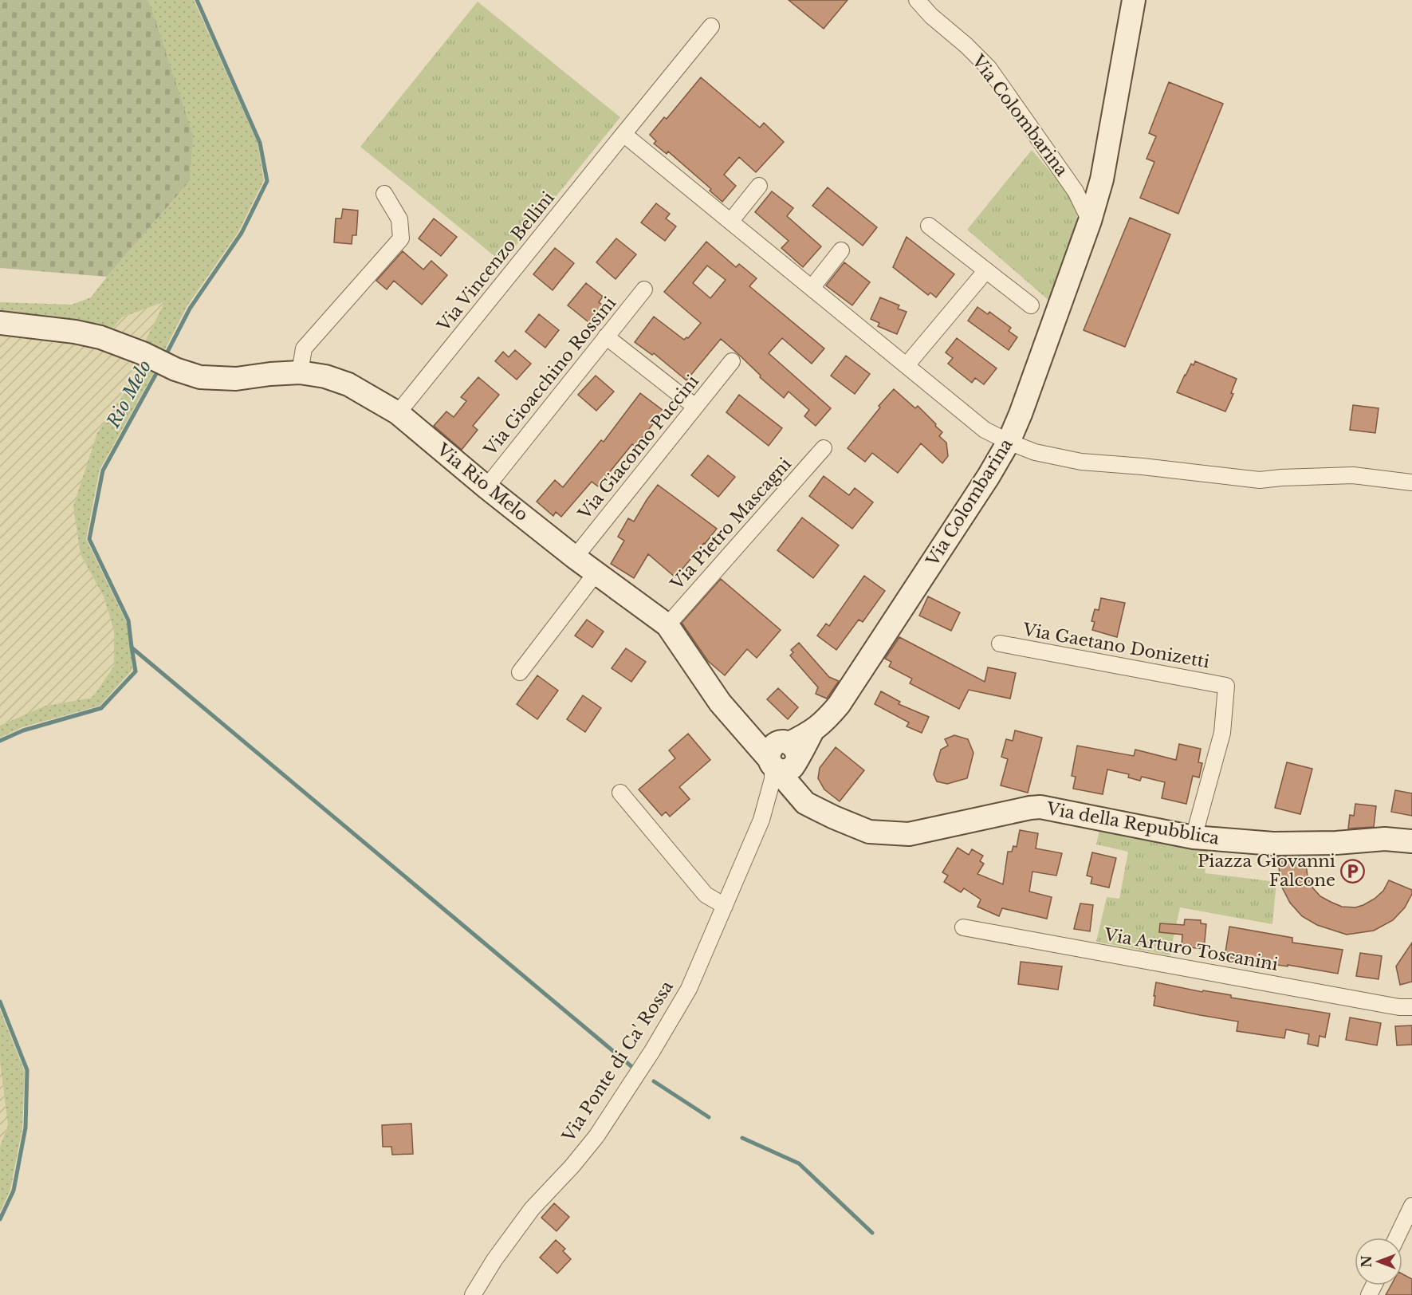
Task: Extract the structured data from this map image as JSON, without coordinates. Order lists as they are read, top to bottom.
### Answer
{
  "streets": {
    "street": [
      "Via Colombarina",
      "Via Vincenzo Bellini",
      "Via Gioacchino Rossini",
      "Via Giacomo Puccini",
      "Via Rio Melo",
      "Via Pietro Mascagni",
      "Via Gaetano Donizetti",
      "Via della Repubblica",
      "Via Arturo Toscanini",
      "Via Ponte di Ca' Rossa"
    ]
  },
  "crossings": [
    ["Via Colombarina", "Via Rio Melo"],
    ["Via Colombarina", "Via della Repubblica"],
    ["Via Colombarina", "Via Ponte di Ca' Rossa"],
    ["Via Vincenzo Bellini", "Via Rio Melo"],
    ["Via Gioacchino Rossini", "Via Rio Melo"],
    ["Via Giacomo Puccini", "Via Rio Melo"],
    ["Via Rio Melo", "Via Pietro Mascagni"],
    ["Via Rio Melo", "Via della Repubblica"],
    ["Via Rio Melo", "Via Ponte di Ca' Rossa"],
    ["Via Gaetano Donizetti", "Via della Repubblica"],
    ["Via della Repubblica", "Via Ponte di Ca' Rossa"]
  ],
  "water": ["Rio Melo"],
  "places": {
    "parking": ["Piazza Giovanni Falcone"]
  },
  "north": "left"
}
